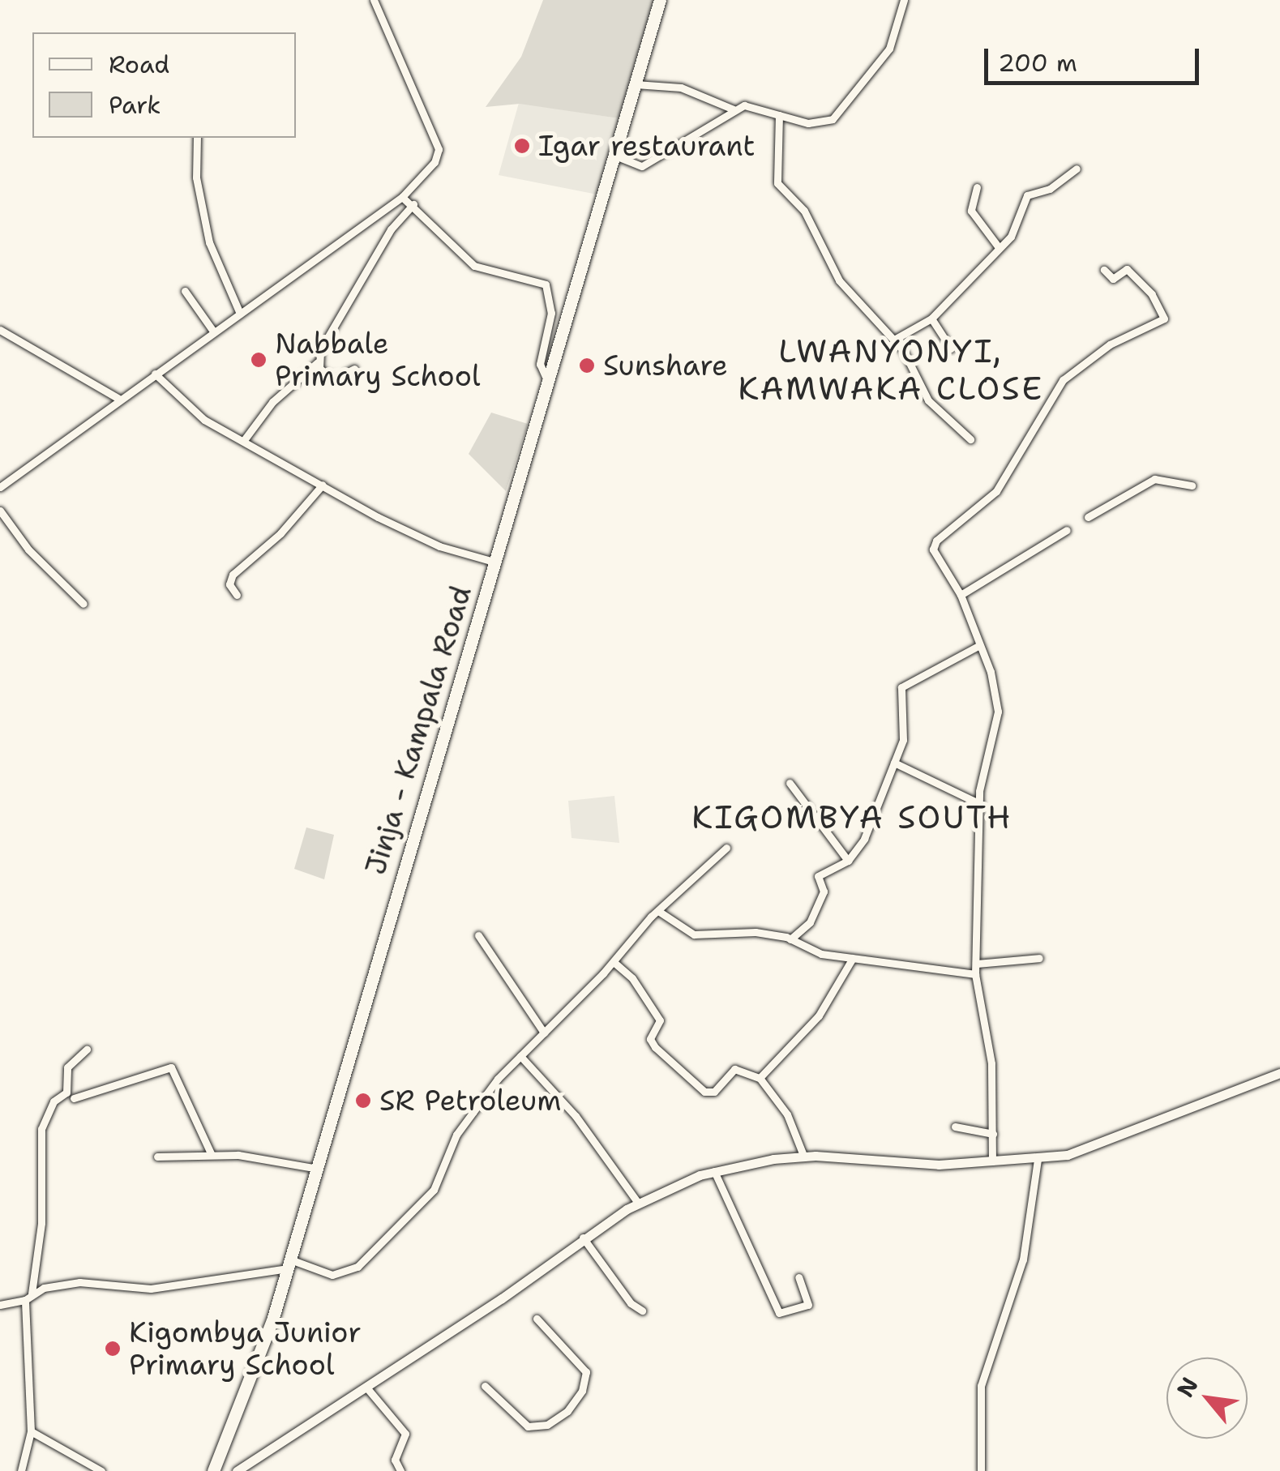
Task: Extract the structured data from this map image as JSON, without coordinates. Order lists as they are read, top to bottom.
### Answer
{
  "streets": {
    "highway": ["Jinja - Kampala Road"]
  },
  "districts": ["LWANYONYI, KAMWAKA CLOSE", "KIGOMBYA SOUTH"],
  "places": [
    "Igar restaurant",
    "Nabbale Primary School",
    "Sunshare",
    "SR Petroleum",
    "Kigombya Junior Primary School"
  ],
  "legend": ["Road", "Park"],
  "scale_bar": "200 m",
  "north": "top left"
}
